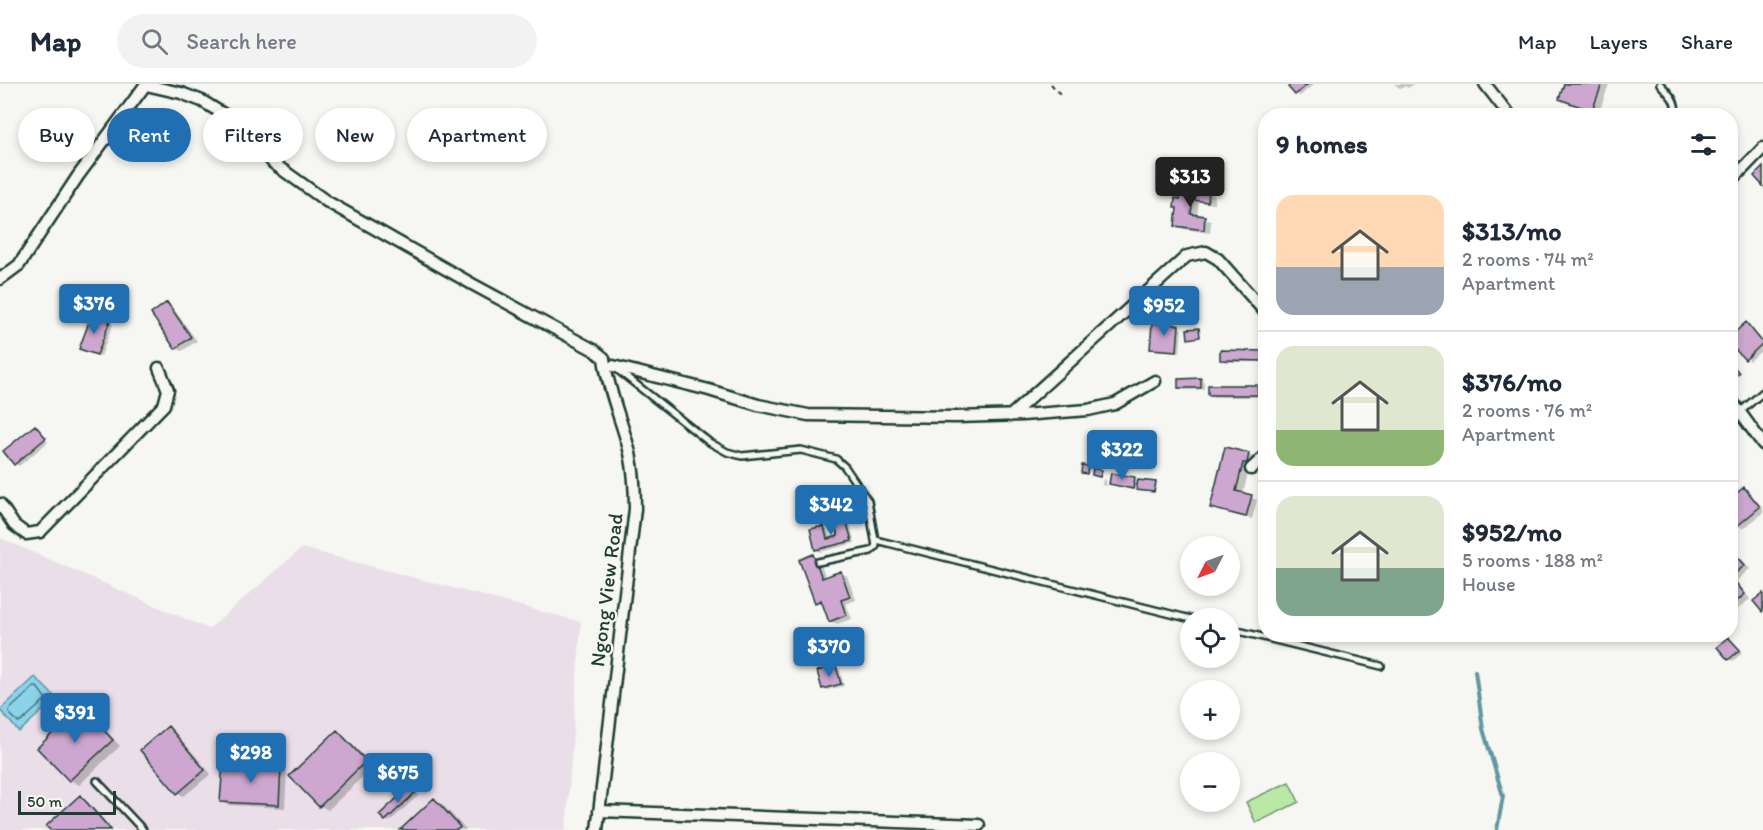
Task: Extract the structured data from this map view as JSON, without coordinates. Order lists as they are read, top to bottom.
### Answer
{
  "streets": {
    "street": ["Ngong View Road"]
  },
  "scale_bar": "50 m",
  "north": "bottom left",
  "page": {
    "header": "Map",
    "search": "Search here",
    "nav": ["Map", "Layers", "Share"],
    "chip": [
      "Buy",
      "Rent",
      "Filters",
      "New",
      "Apartment"
    ],
    "heading": "9 homes",
    "price": [
      "$313",
      "$376",
      "$952",
      "$322",
      "$342",
      "$370",
      "$391",
      "$298",
      "$675"
    ],
    "list": [
      {
        "name": "$313/mo",
        "note": "2 rooms · 74 m² · Apartment"
      },
      {
        "name": "$376/mo",
        "note": "2 rooms · 76 m² · Apartment"
      },
      {
        "name": "$952/mo",
        "note": "5 rooms · 188 m² · House"
      }
    ],
    "map_buttons": ["+", "−"],
    "scale": "50 m"
  }
}
